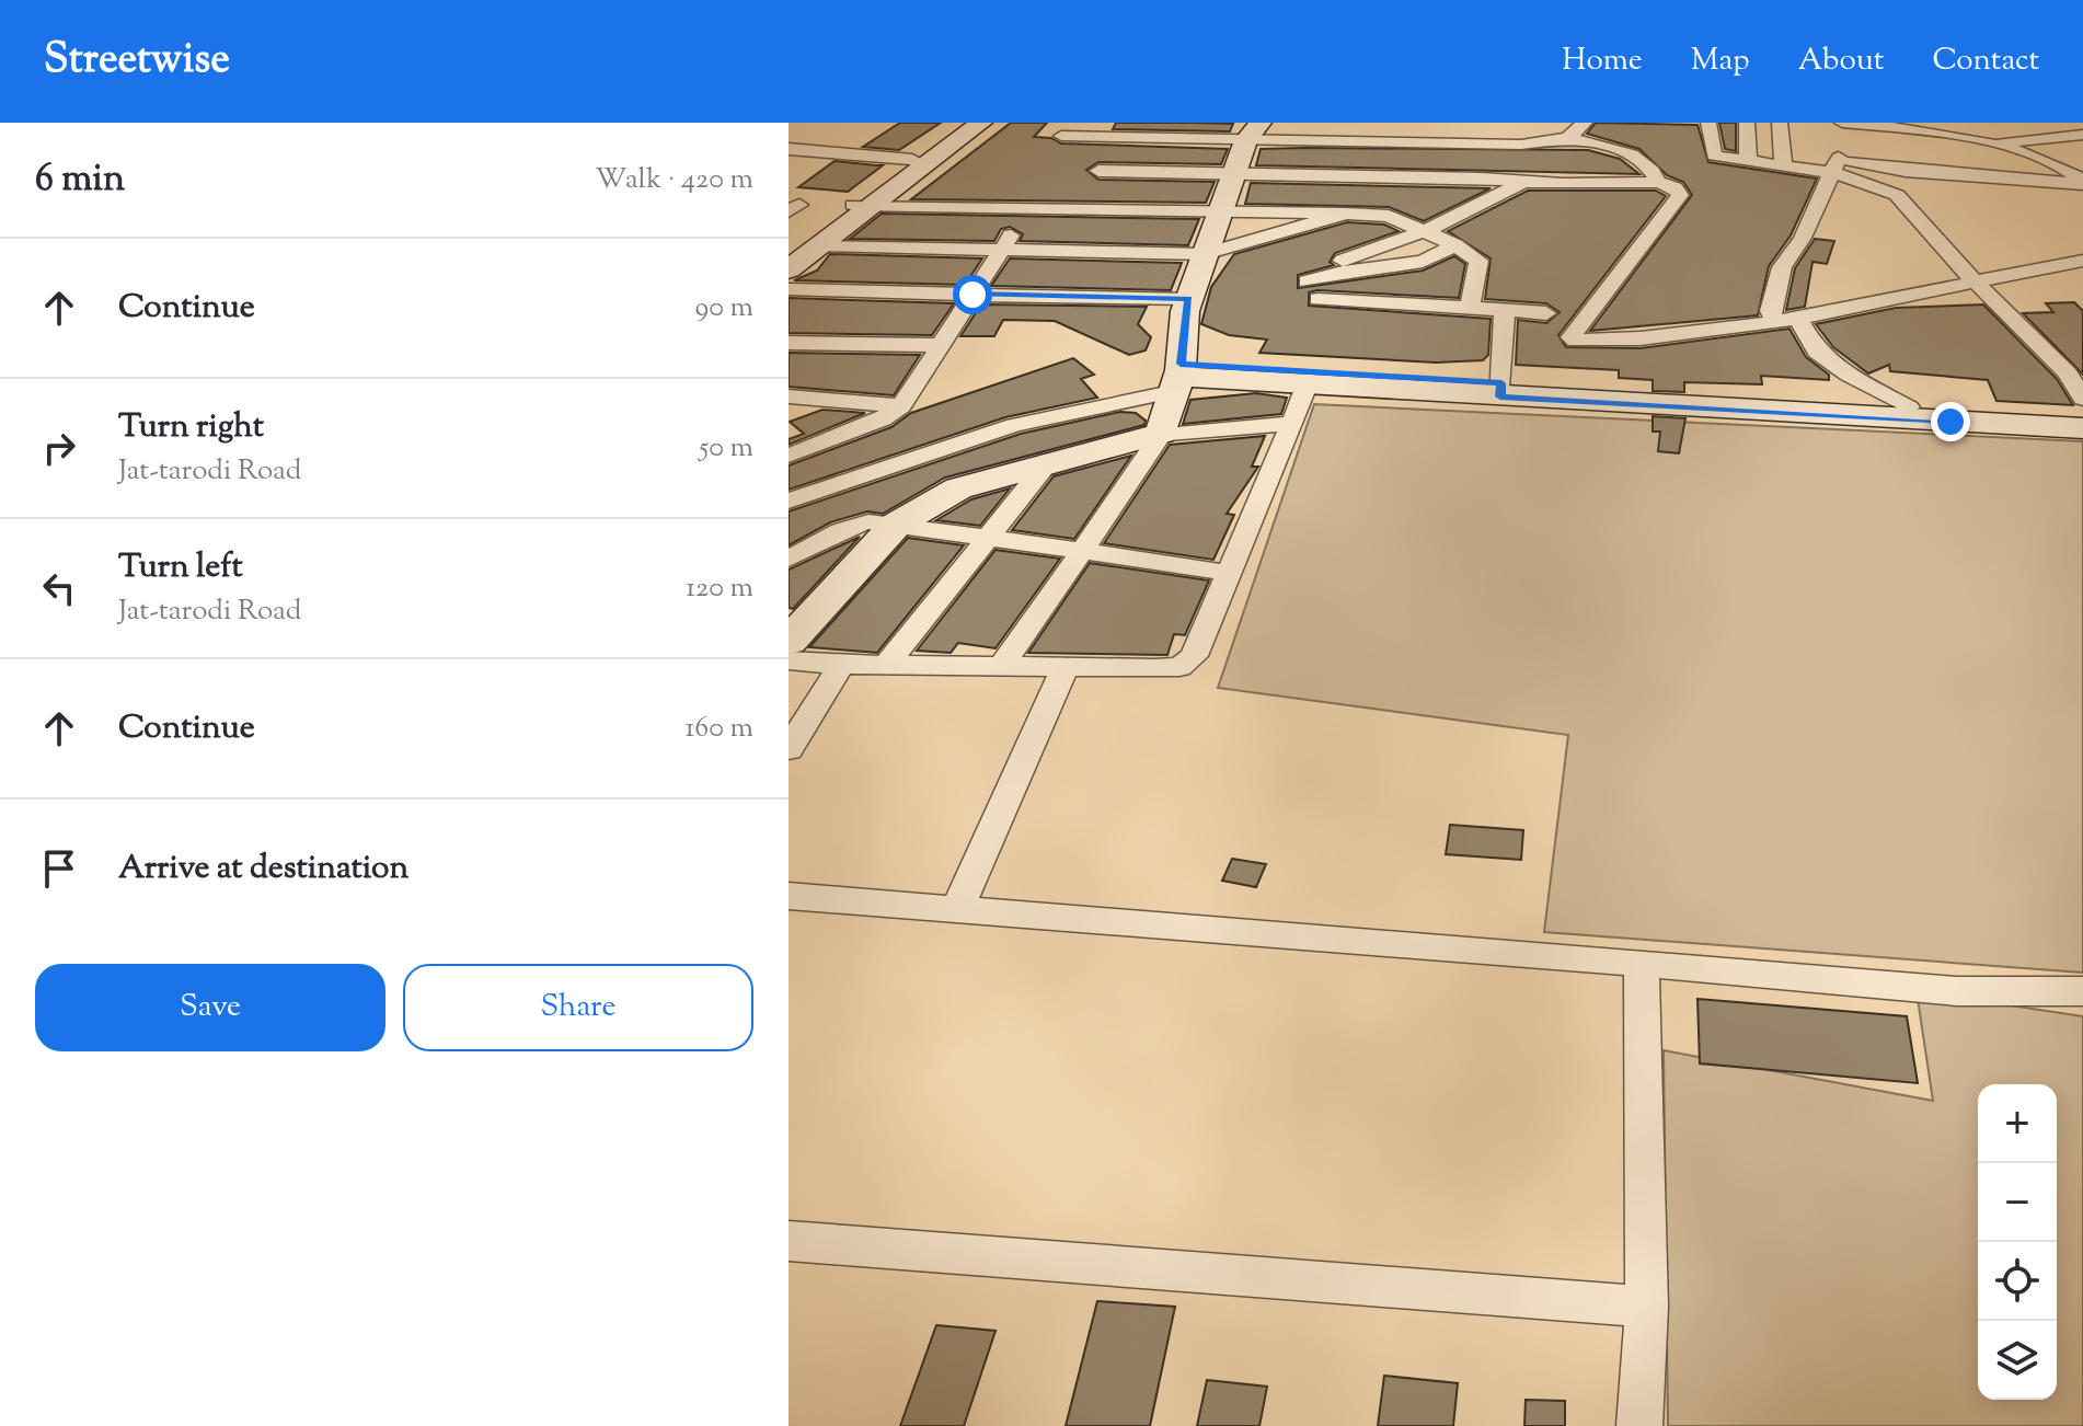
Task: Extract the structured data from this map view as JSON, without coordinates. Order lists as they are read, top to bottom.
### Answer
{
  "page": {
    "header": "Streetwise",
    "nav": [
      "Home",
      "Map",
      "About",
      "Contact"
    ],
    "heading": ["6 min", "Walk · 420 m"],
    "list": [
      ["Continue", "90 m"],
      ["Turn right", "Jat-tarodi Road", "50 m"],
      ["Turn left", "Jat-tarodi Road", "120 m"],
      ["Continue", "160 m"],
      "Arrive at destination"
    ],
    "buttons": ["Save", "Share"],
    "map_buttons": ["+", "−"]
  }
}
